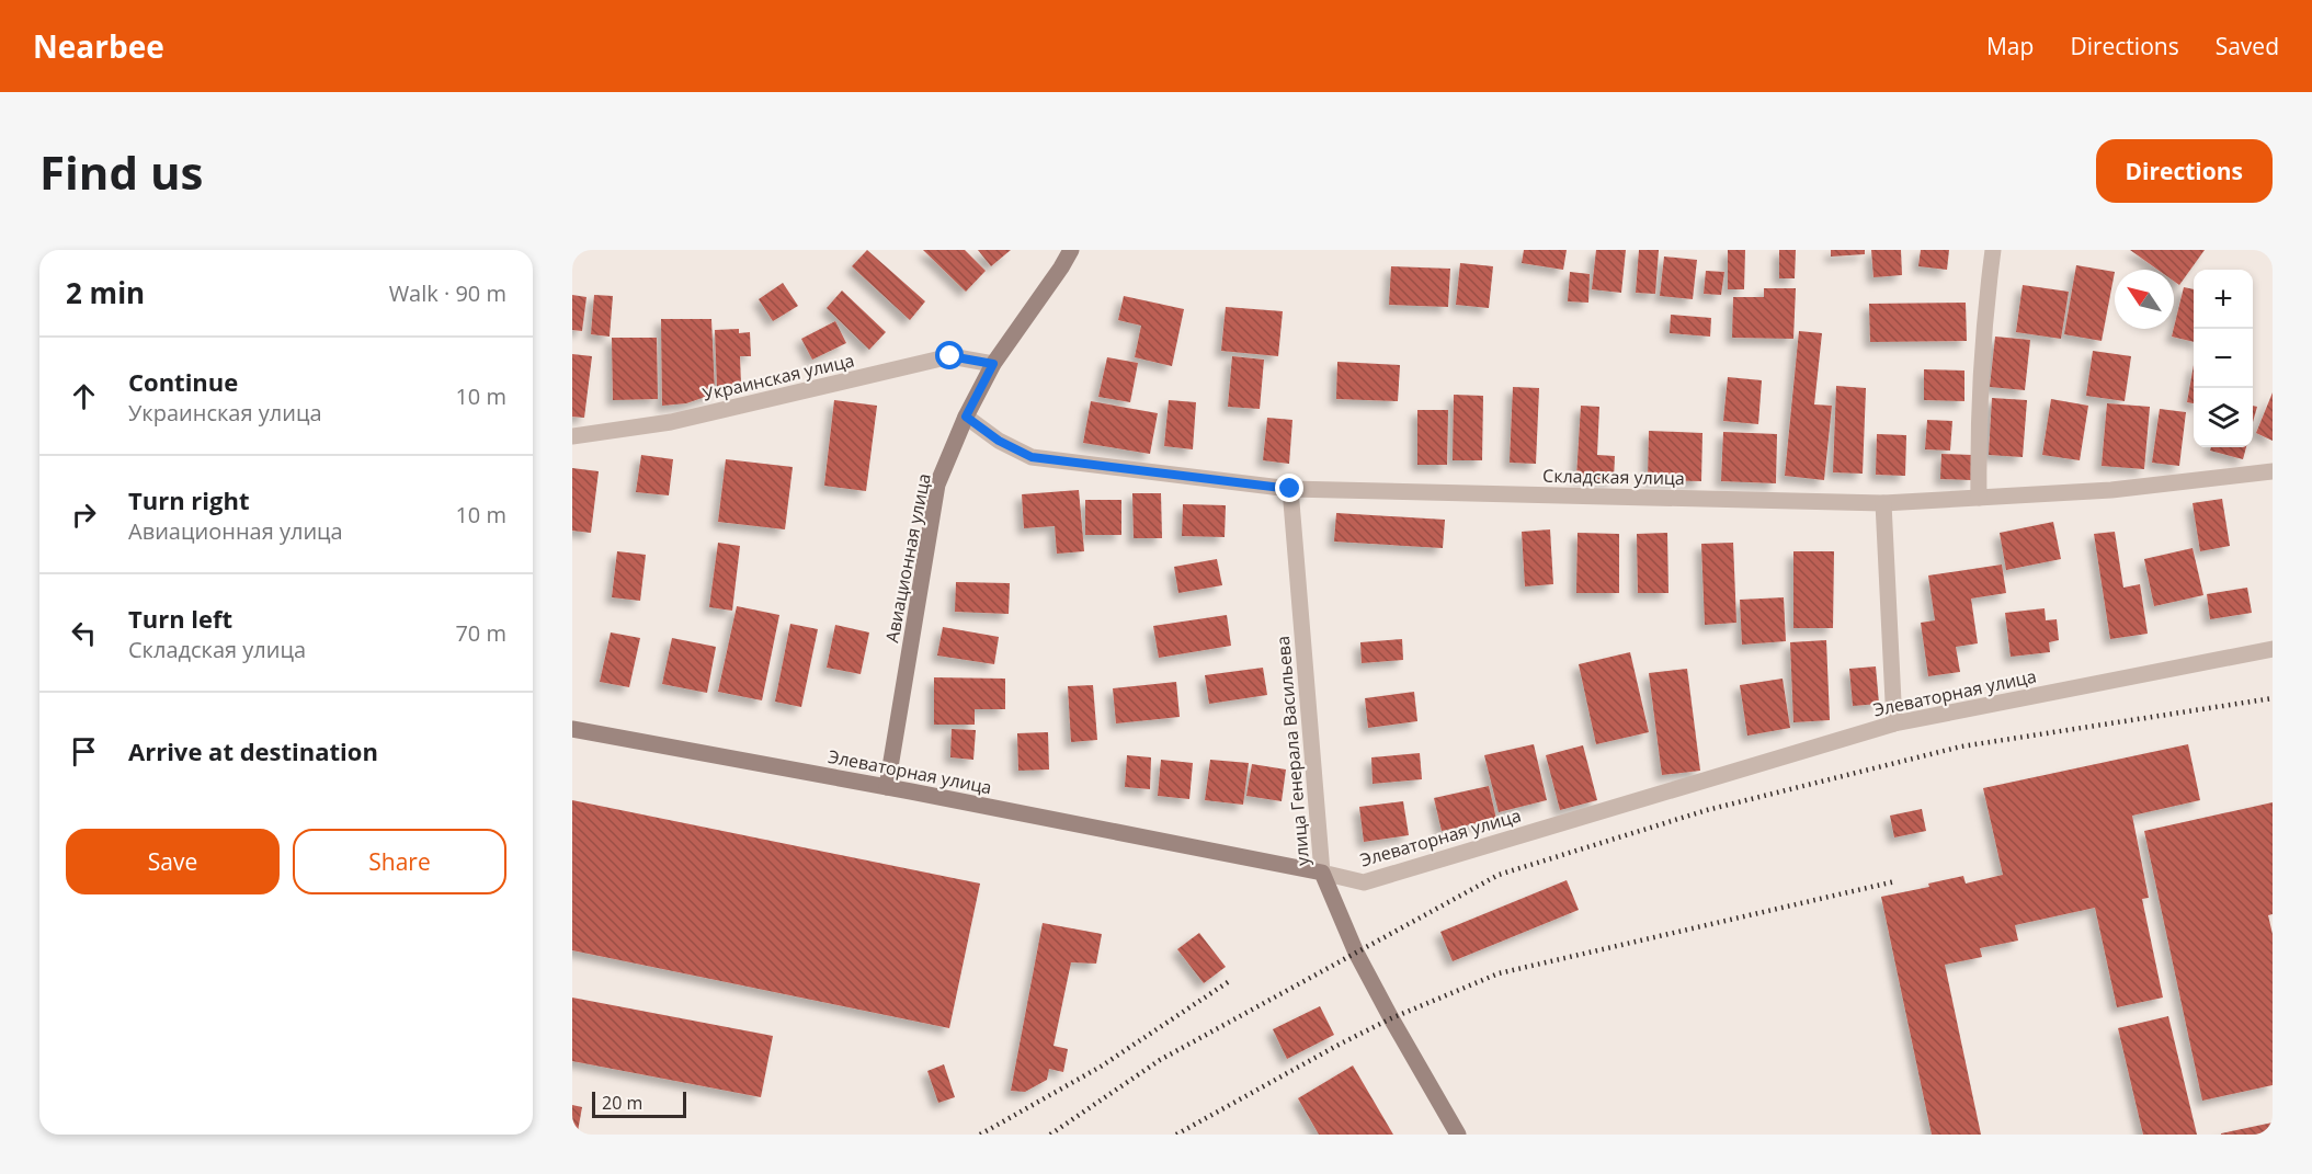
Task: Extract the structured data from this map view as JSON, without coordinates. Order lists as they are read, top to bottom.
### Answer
{
  "streets": {
    "main road": ["Авиационная улица", "Элеваторная улица", "улица Генерала Васильева"],
    "street": ["Украинская улица", "Складская улица"]
  },
  "crossings": [
    ["Украинская улица", "Авиационная улица"],
    ["Складская улица", "Авиационная улица"],
    ["Складская улица", "улица Генерала Васильева"],
    ["Авиационная улица", "Элеваторная улица"],
    ["Элеваторная улица", "улица Генерала Васильева"]
  ],
  "scale_bar": "20 m",
  "north": "top left",
  "page": {
    "header": "Nearbee",
    "nav": ["Map", "Directions", "Saved"],
    "buttons": [
      "Directions",
      ["Save", "Share"]
    ],
    "title": "Find us",
    "heading": ["2 min", "Walk · 90 m"],
    "map_buttons": ["+", "−"],
    "list": [
      ["Continue", "Украинская улица", "10 m"],
      ["Turn right", "Авиационная улица", "10 m"],
      ["Turn left", "Складская улица", "70 m"],
      "Arrive at destination"
    ],
    "scale": "20 m"
  }
}
